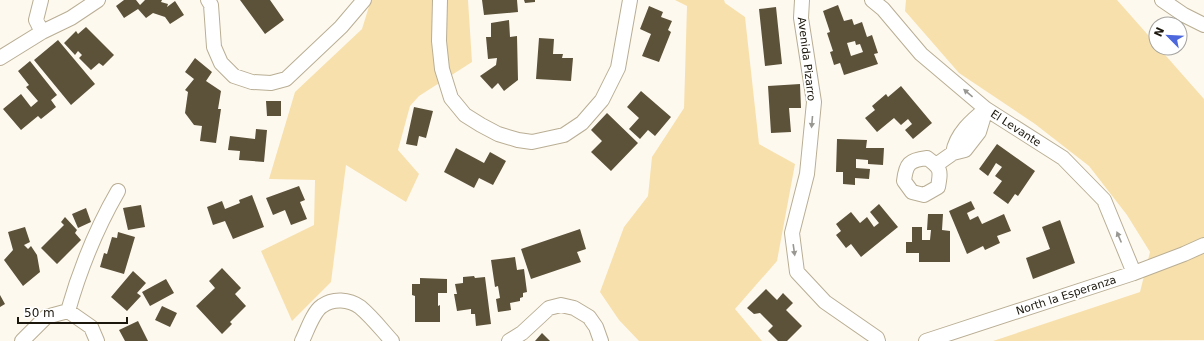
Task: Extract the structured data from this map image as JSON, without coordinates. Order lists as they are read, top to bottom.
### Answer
{
  "streets": {
    "street": ["Avenida Pizarro", "El Levante", "North la Esperanza"]
  },
  "crossings": [
    ["El Levante", "North la Esperanza"]
  ],
  "one_way": ["Avenida Pizarro", "El Levante"],
  "scale_bar": "50 m",
  "north": "top left"
}
